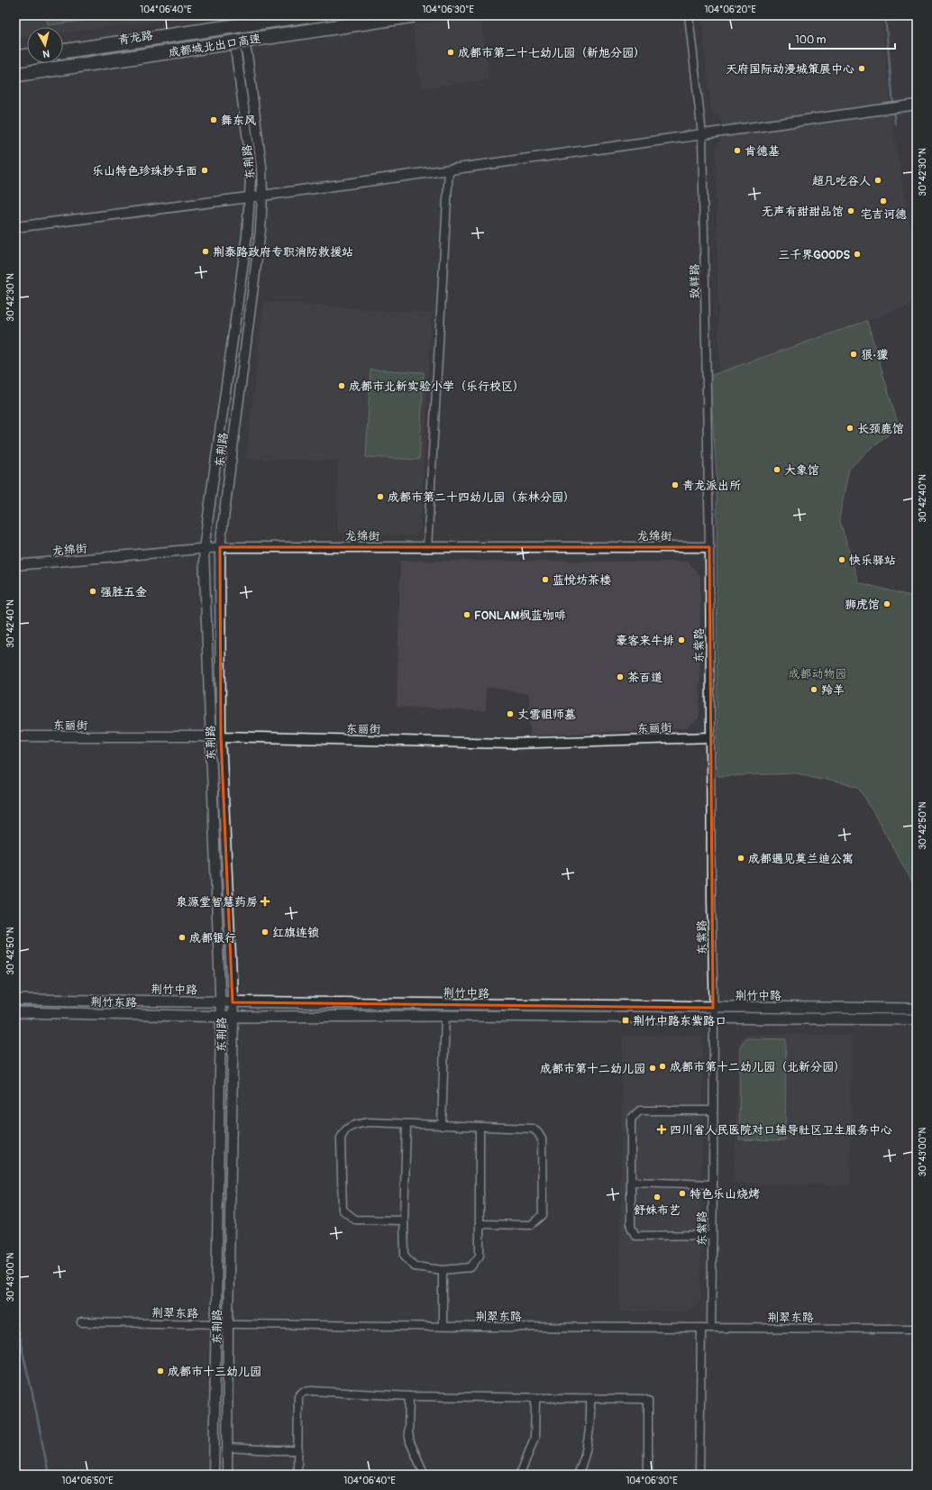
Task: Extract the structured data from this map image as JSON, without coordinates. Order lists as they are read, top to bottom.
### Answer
{
  "streets": {
    "highway": ["成都城北出口高速"],
    "main road": ["荆竹中路", "荆竹东路"],
    "street": [
      "青龙路",
      "东荆路",
      "致祥路",
      "龙绵街",
      "东紫路",
      "东丽街",
      "荆翠东路"
    ]
  },
  "crossings": [
    ["青龙路", "东荆路"],
    ["东荆路", "龙绵街"],
    ["东荆路", "东丽街"],
    ["东荆路", "荆竹中路"],
    ["东荆路", "荆竹东路"],
    ["东荆路", "荆翠东路"],
    ["致祥路", "龙绵街"],
    ["致祥路", "东紫路"],
    ["龙绵街", "东紫路"],
    ["东紫路", "东丽街"],
    ["东紫路", "荆竹中路"],
    ["东紫路", "荆翠东路"],
    ["荆竹中路", "荆竹东路"]
  ],
  "parks": ["成都动物园"],
  "places": {
    "other": [
      "成都市第二十七幼儿园（新旭分园）",
      "天府国际动漫城策展中心",
      "舞东风",
      "肯德基",
      "乐山特色珍珠抄手面",
      "超凡吃谷人",
      "宅吉诃德",
      "无声有甜甜品馆",
      "荆泰路政府专职消防救援站",
      "三千界GOODS",
      "狼·獴",
      "成都市北新实验小学（乐行校区）",
      "长颈鹿馆",
      "大象馆",
      "青龙派出所",
      "成都市第二十四幼儿园（东林分园）",
      "快乐驿站",
      "蓝悦坊茶楼",
      "强胜五金",
      "狮虎馆",
      "FONLAM枫蓝咖啡",
      "豪客来牛排",
      "茶百道",
      "羚羊",
      "丈雪祖师墓",
      "成都遇见莫兰迪公寓",
      "红旗连锁",
      "成都银行",
      "成都市第十二幼儿园（北新分园）",
      "成都市第十二幼儿园",
      "特色乐山烧烤",
      "舒妹布艺",
      "成都市十三幼儿园"
    ],
    "health": ["泉源堂智慧药房", "四川省人民医院对口辅导社区卫生服务中心"],
    "transit": ["荆竹中路东紫路口"]
  },
  "scale_bar": "100 m",
  "north": "bottom",
  "coordinates": [
    "104°06'40\"E",
    "104°06'30\"E",
    "104°06'20\"E",
    "30°42'30\"N",
    "30°42'40\"N",
    "30°42'50\"N",
    "30°43'00\"N",
    "104°06'50\"E"
  ]
}
